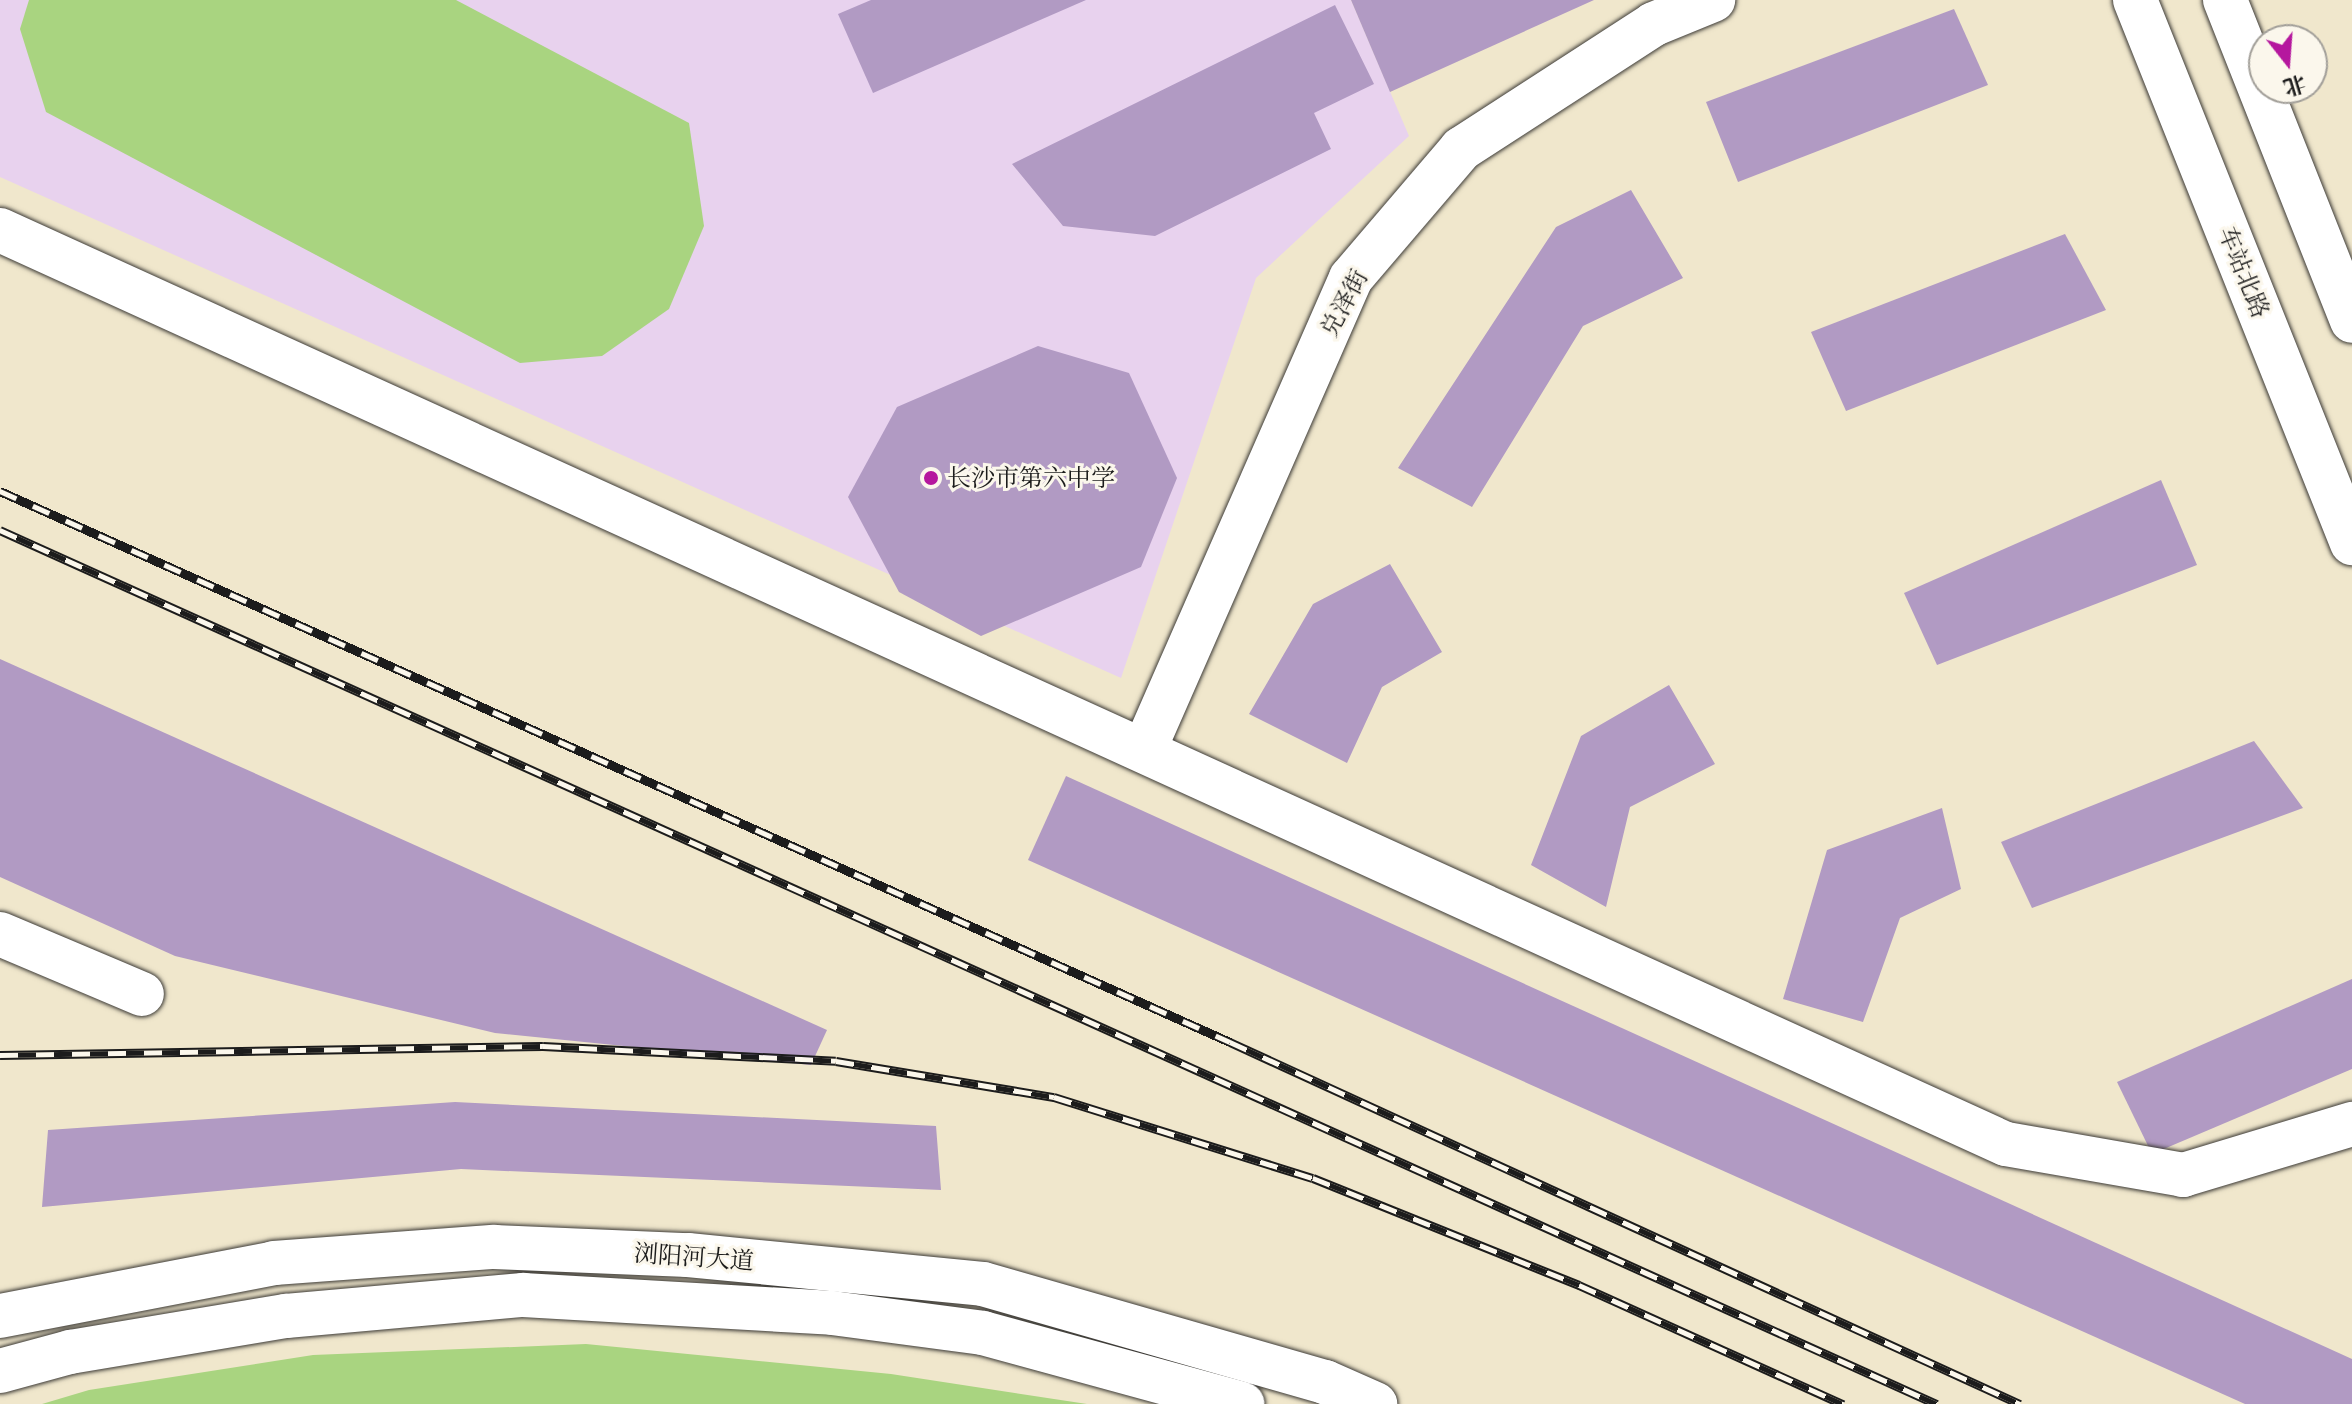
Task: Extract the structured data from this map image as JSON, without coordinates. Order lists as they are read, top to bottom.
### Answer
{
  "streets": {
    "street": ["车站北路", "兑泽街", "浏阳河大道"]
  },
  "places": ["长沙市第六中学"],
  "north": "bottom"
}
